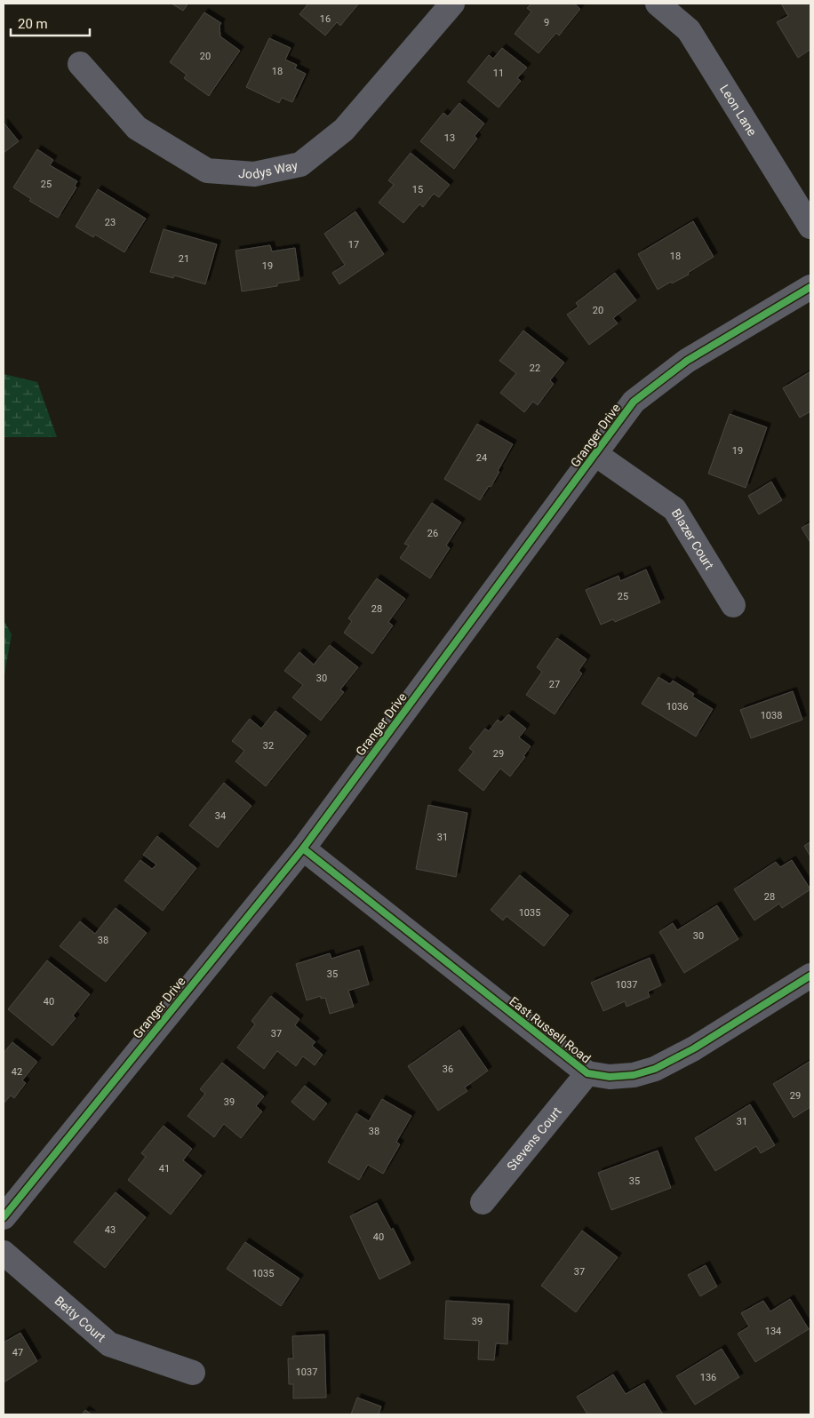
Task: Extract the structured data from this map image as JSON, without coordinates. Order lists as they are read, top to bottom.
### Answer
{
  "streets": {
    "street": [
      "Leon Lane",
      "Jodys Way",
      "Granger Drive",
      "Blazer Court",
      "East Russell Road",
      "Stevens Court",
      "Betty Court"
    ]
  },
  "crossings": [
    ["Granger Drive", "Blazer Court"],
    ["Granger Drive", "East Russell Road"],
    ["East Russell Road", "Stevens Court"]
  ],
  "house_numbers": [
    "16",
    "9",
    "20",
    "18",
    "11",
    "13",
    "25",
    "15",
    "23",
    "17",
    "18",
    "21",
    "19",
    "20",
    "22",
    "19",
    "24",
    "26",
    "25",
    "28",
    "30",
    "27",
    "1036",
    "1038",
    "32",
    "29",
    "34",
    "31",
    "28",
    "1035",
    "30",
    "38",
    "35",
    "1037",
    "40",
    "37",
    "36",
    "42",
    "29",
    "39",
    "31",
    "38",
    "41",
    "35",
    "43",
    "40",
    "37",
    "1035",
    "39",
    "134",
    "47",
    "1037",
    "136"
  ],
  "scale_bar": "20 m"
}
